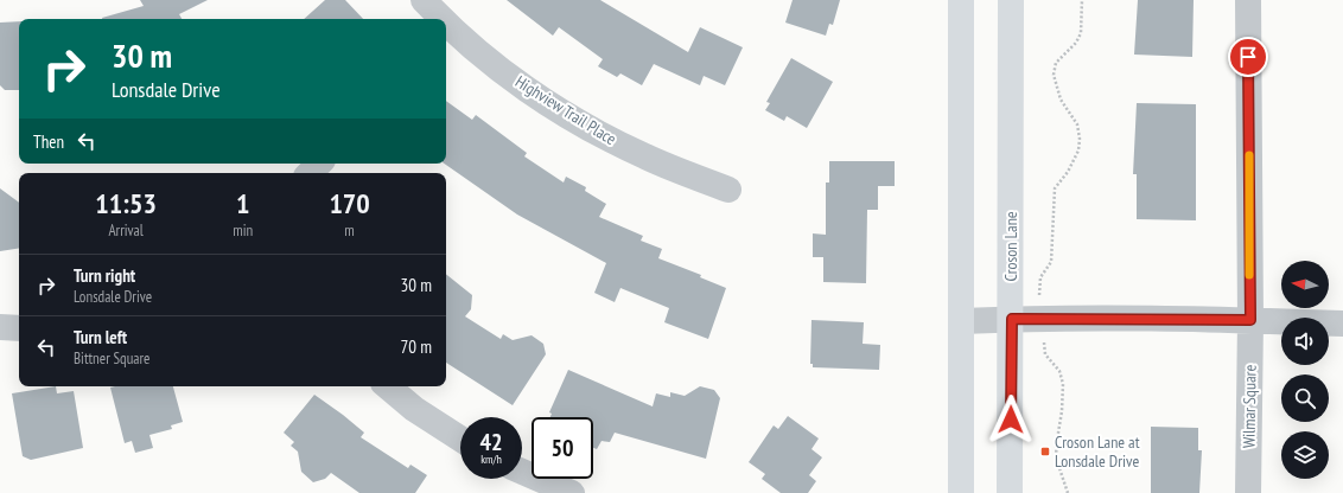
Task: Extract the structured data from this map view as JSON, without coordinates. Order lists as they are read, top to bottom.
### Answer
{
  "streets": {
    "main road": ["Croson Lane"],
    "street": ["Highview Trail Place", "Wilmar Square"]
  },
  "places": {
    "transit": ["Croson Lane at Lonsdale Drive"]
  },
  "north": "left",
  "page": {
    "turn": ["30 m", "Lonsdale Drive"],
    "then": "Then",
    "eta": [
      "11:53",
      "Arrival",
      "1",
      "min",
      "170",
      "m"
    ],
    "list": [
      {
        "name": "Turn right",
        "note": "Lonsdale Drive",
        "value": "30 m"
      },
      {
        "name": "Turn left",
        "note": "Bittner Square",
        "value": "70 m"
      }
    ],
    "speed": "42 km/h",
    "limit": "50"
  }
}
